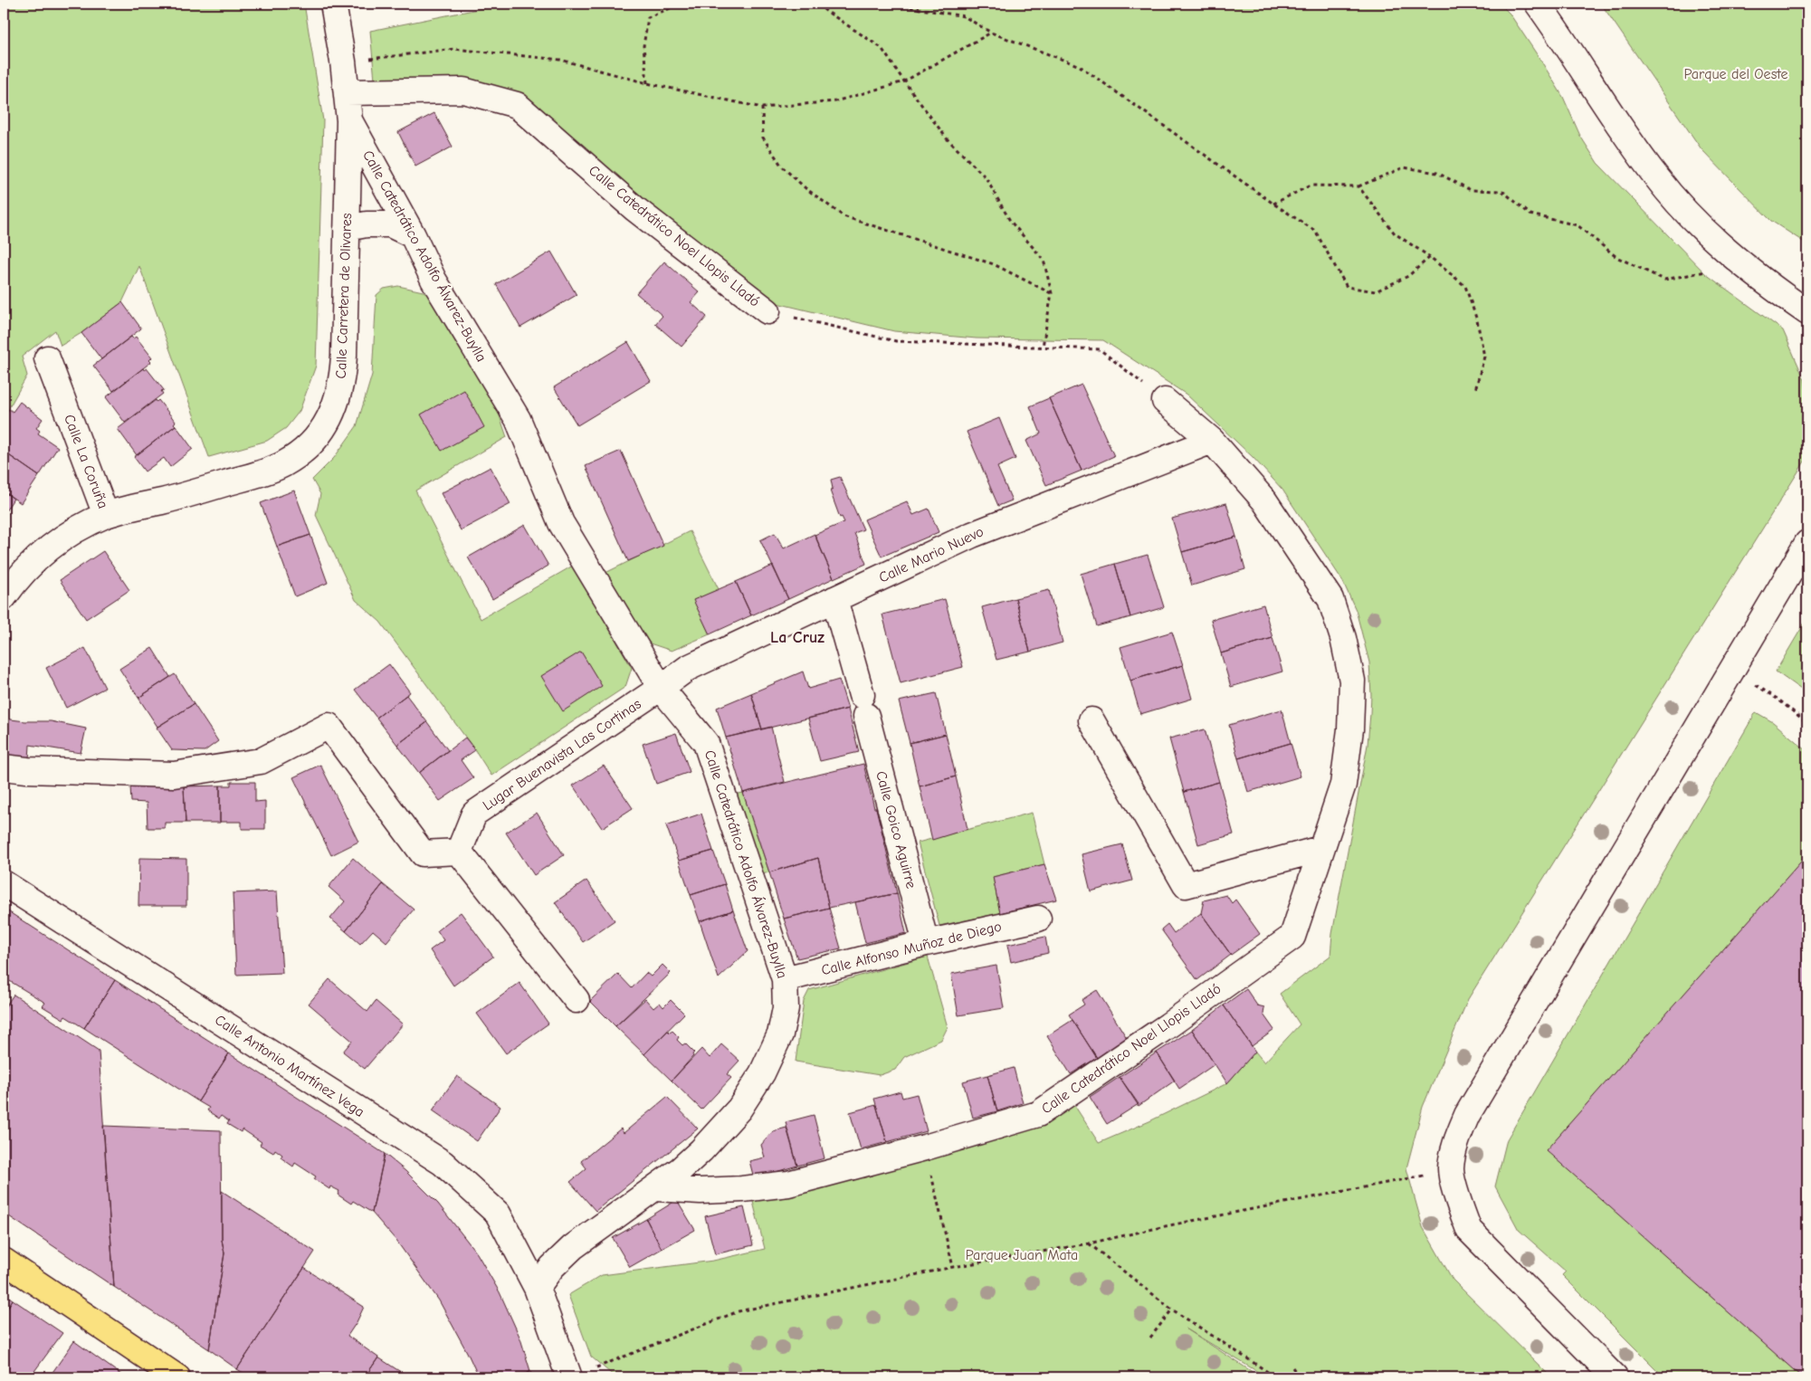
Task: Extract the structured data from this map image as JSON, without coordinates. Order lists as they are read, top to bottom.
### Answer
{
  "streets": {
    "street": [
      "Calle Catedrático Noel Llopis Lladó",
      "Calle Catedrático Adolfo Álvarez-Buylla",
      "Calle Carretera de Olivares",
      "Calle La Coruña",
      "Calle Mario Nuevo",
      "Lugar Buenavista Las Cortinas",
      "Calle Goico Aguirre",
      "Calle Alfonso Muñoz de Diego",
      "Calle Antonio Martínez Vega"
    ]
  },
  "crossings": [
    ["Calle Catedrático Noel Llopis Lladó", "Calle Catedrático Adolfo Álvarez-Buylla"],
    ["Calle Catedrático Noel Llopis Lladó", "Calle Carretera de Olivares"],
    ["Calle Catedrático Noel Llopis Lladó", "Calle Mario Nuevo"],
    ["Calle Catedrático Adolfo Álvarez-Buylla", "Calle Carretera de Olivares"],
    ["Calle Catedrático Adolfo Álvarez-Buylla", "Calle Mario Nuevo"],
    ["Calle Catedrático Adolfo Álvarez-Buylla", "Lugar Buenavista Las Cortinas"],
    ["Calle Catedrático Adolfo Álvarez-Buylla", "Calle Alfonso Muñoz de Diego"],
    ["Calle Catedrático Adolfo Álvarez-Buylla", "Calle Antonio Martínez Vega"],
    ["Calle Carretera de Olivares", "Calle La Coruña"],
    ["Calle Mario Nuevo", "Lugar Buenavista Las Cortinas"],
    ["Calle Mario Nuevo", "Calle Goico Aguirre"],
    ["Calle Goico Aguirre", "Calle Alfonso Muñoz de Diego"]
  ],
  "districts": ["La Cruz"],
  "parks": ["Parque del Oeste", "Parque Juan Mata"]
}
